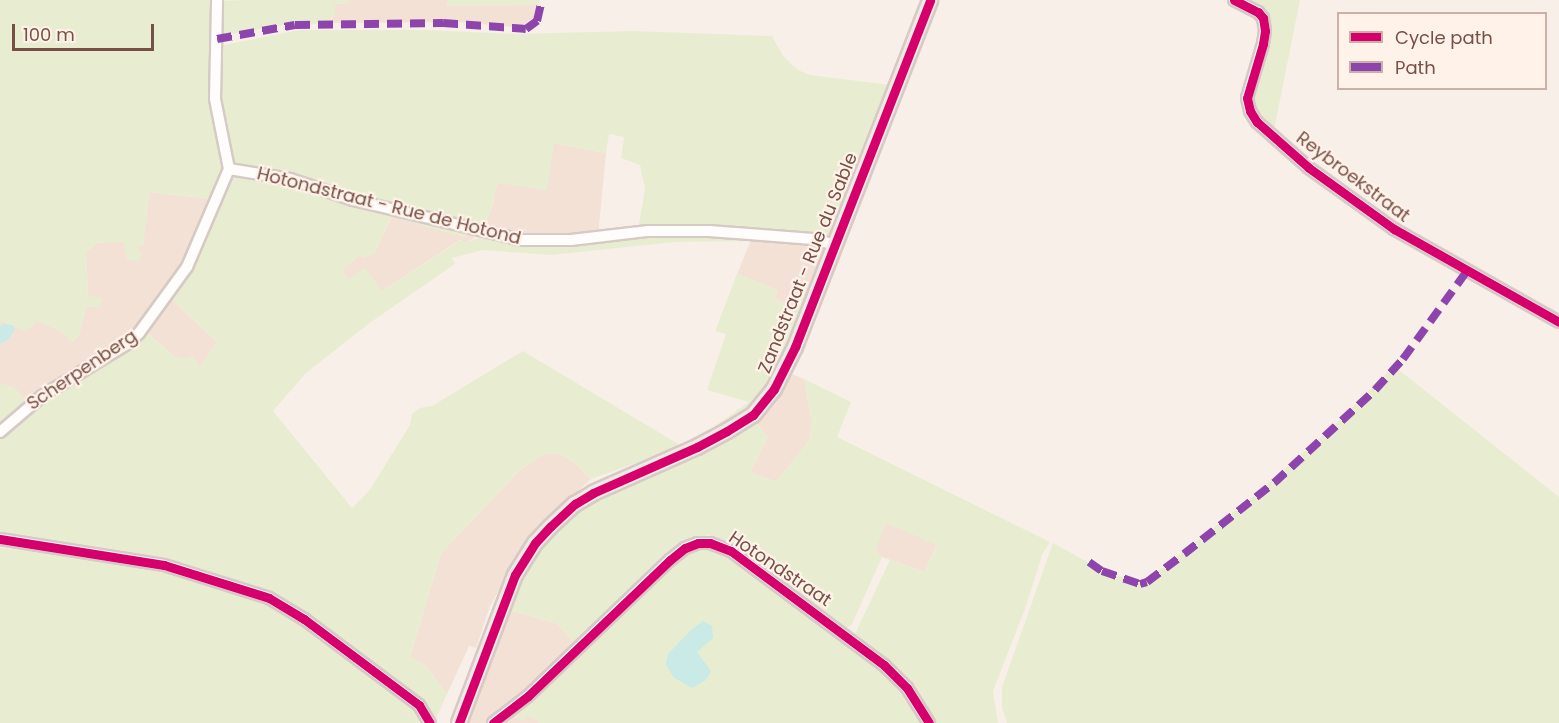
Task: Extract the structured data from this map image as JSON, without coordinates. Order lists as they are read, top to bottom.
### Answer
{
  "streets": {
    "main road": ["Zandstraat - Rue du Sable"],
    "street": [
      "Reybroekstraat",
      "Hotondstraat - Rue de Hotond",
      "Scherpenberg",
      "Hotondstraat"
    ]
  },
  "crossings": [
    ["Hotondstraat - Rue de Hotond", "Zandstraat - Rue du Sable"],
    ["Hotondstraat - Rue de Hotond", "Scherpenberg"]
  ],
  "legend": ["Cycle path", "Path"],
  "scale_bar": "100 m"
}
